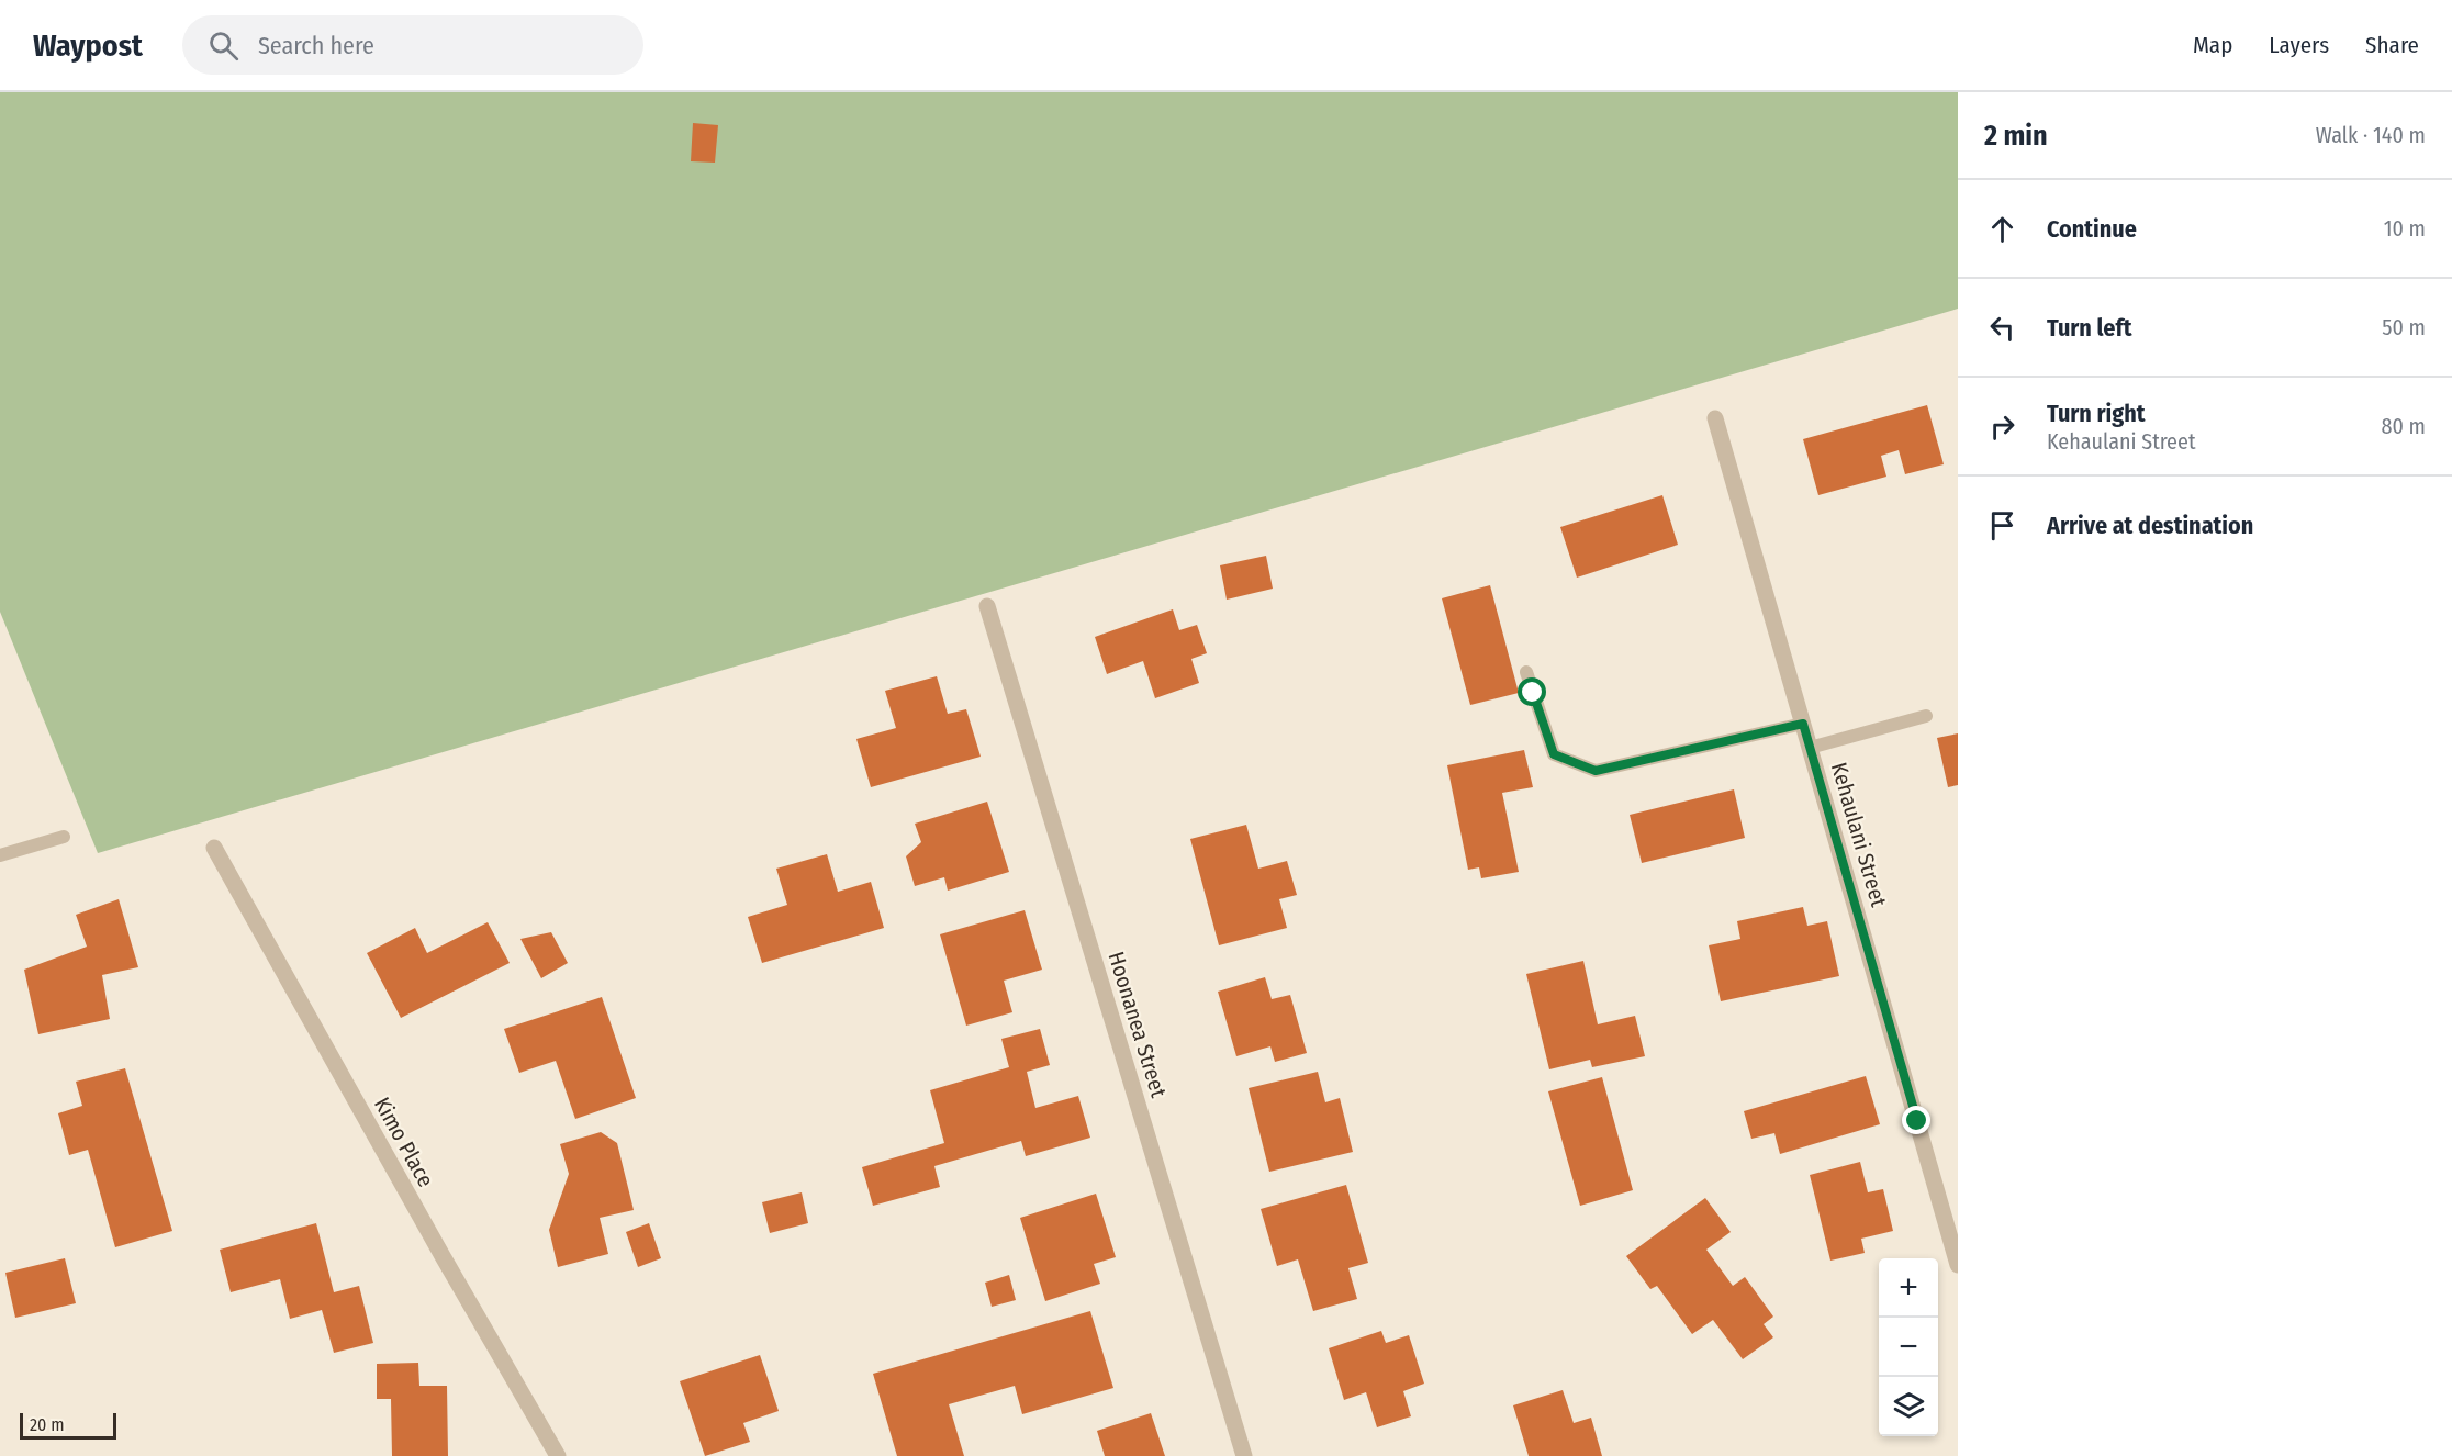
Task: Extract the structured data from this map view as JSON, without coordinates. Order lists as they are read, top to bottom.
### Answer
{
  "streets": {
    "street": ["Kehaulani Street", "Hoonanea Street", "Kimo Place"]
  },
  "scale_bar": "20 m",
  "page": {
    "header": "Waypost",
    "search": "Search here",
    "nav": ["Map", "Layers", "Share"],
    "heading": ["2 min", "Walk · 140 m"],
    "list": [
      ["Continue", "10 m"],
      ["Turn left", "50 m"],
      ["Turn right", "Kehaulani Street", "80 m"],
      "Arrive at destination"
    ],
    "map_buttons": ["+", "−"],
    "scale": "20 m"
  }
}
